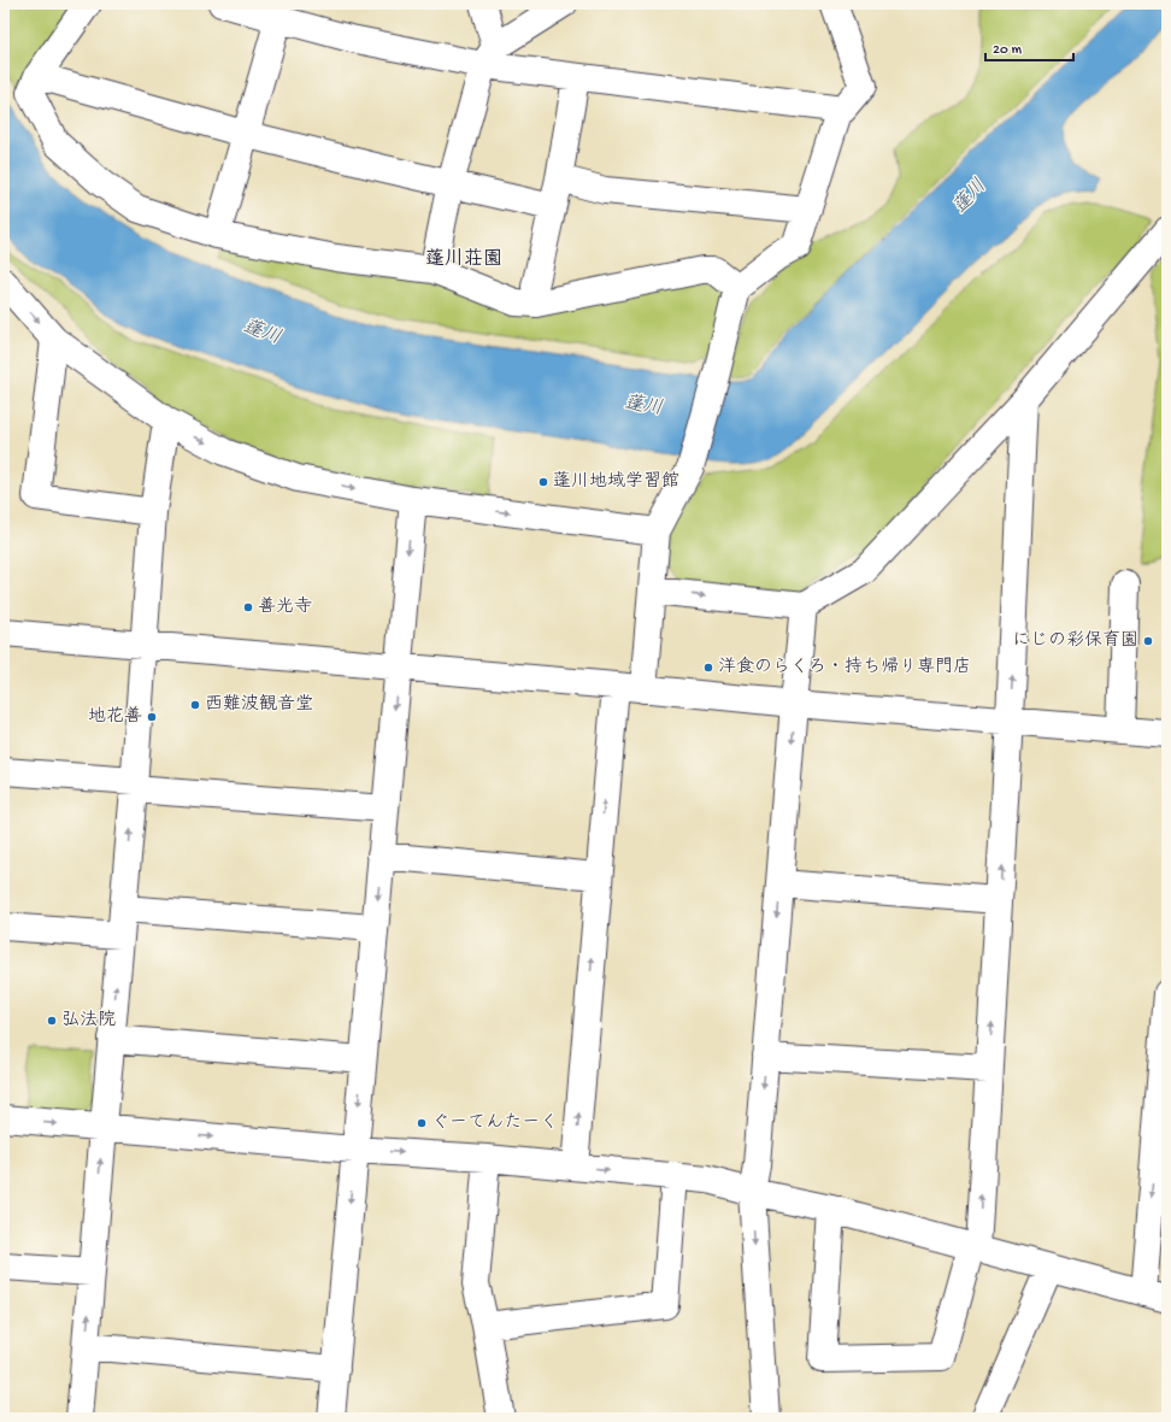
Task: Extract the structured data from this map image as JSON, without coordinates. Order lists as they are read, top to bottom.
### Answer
{
  "districts": ["蓬川荘園"],
  "water": ["蓬川"],
  "places": [
    "蓬川地域学習館",
    "善光寺",
    "にじの彩保育園",
    "洋食のらくろ・持ち帰り専門店",
    "西難波観音堂",
    "地花善",
    "弘法院",
    "ぐーてんたーく"
  ],
  "scale_bar": "20 m"
}
